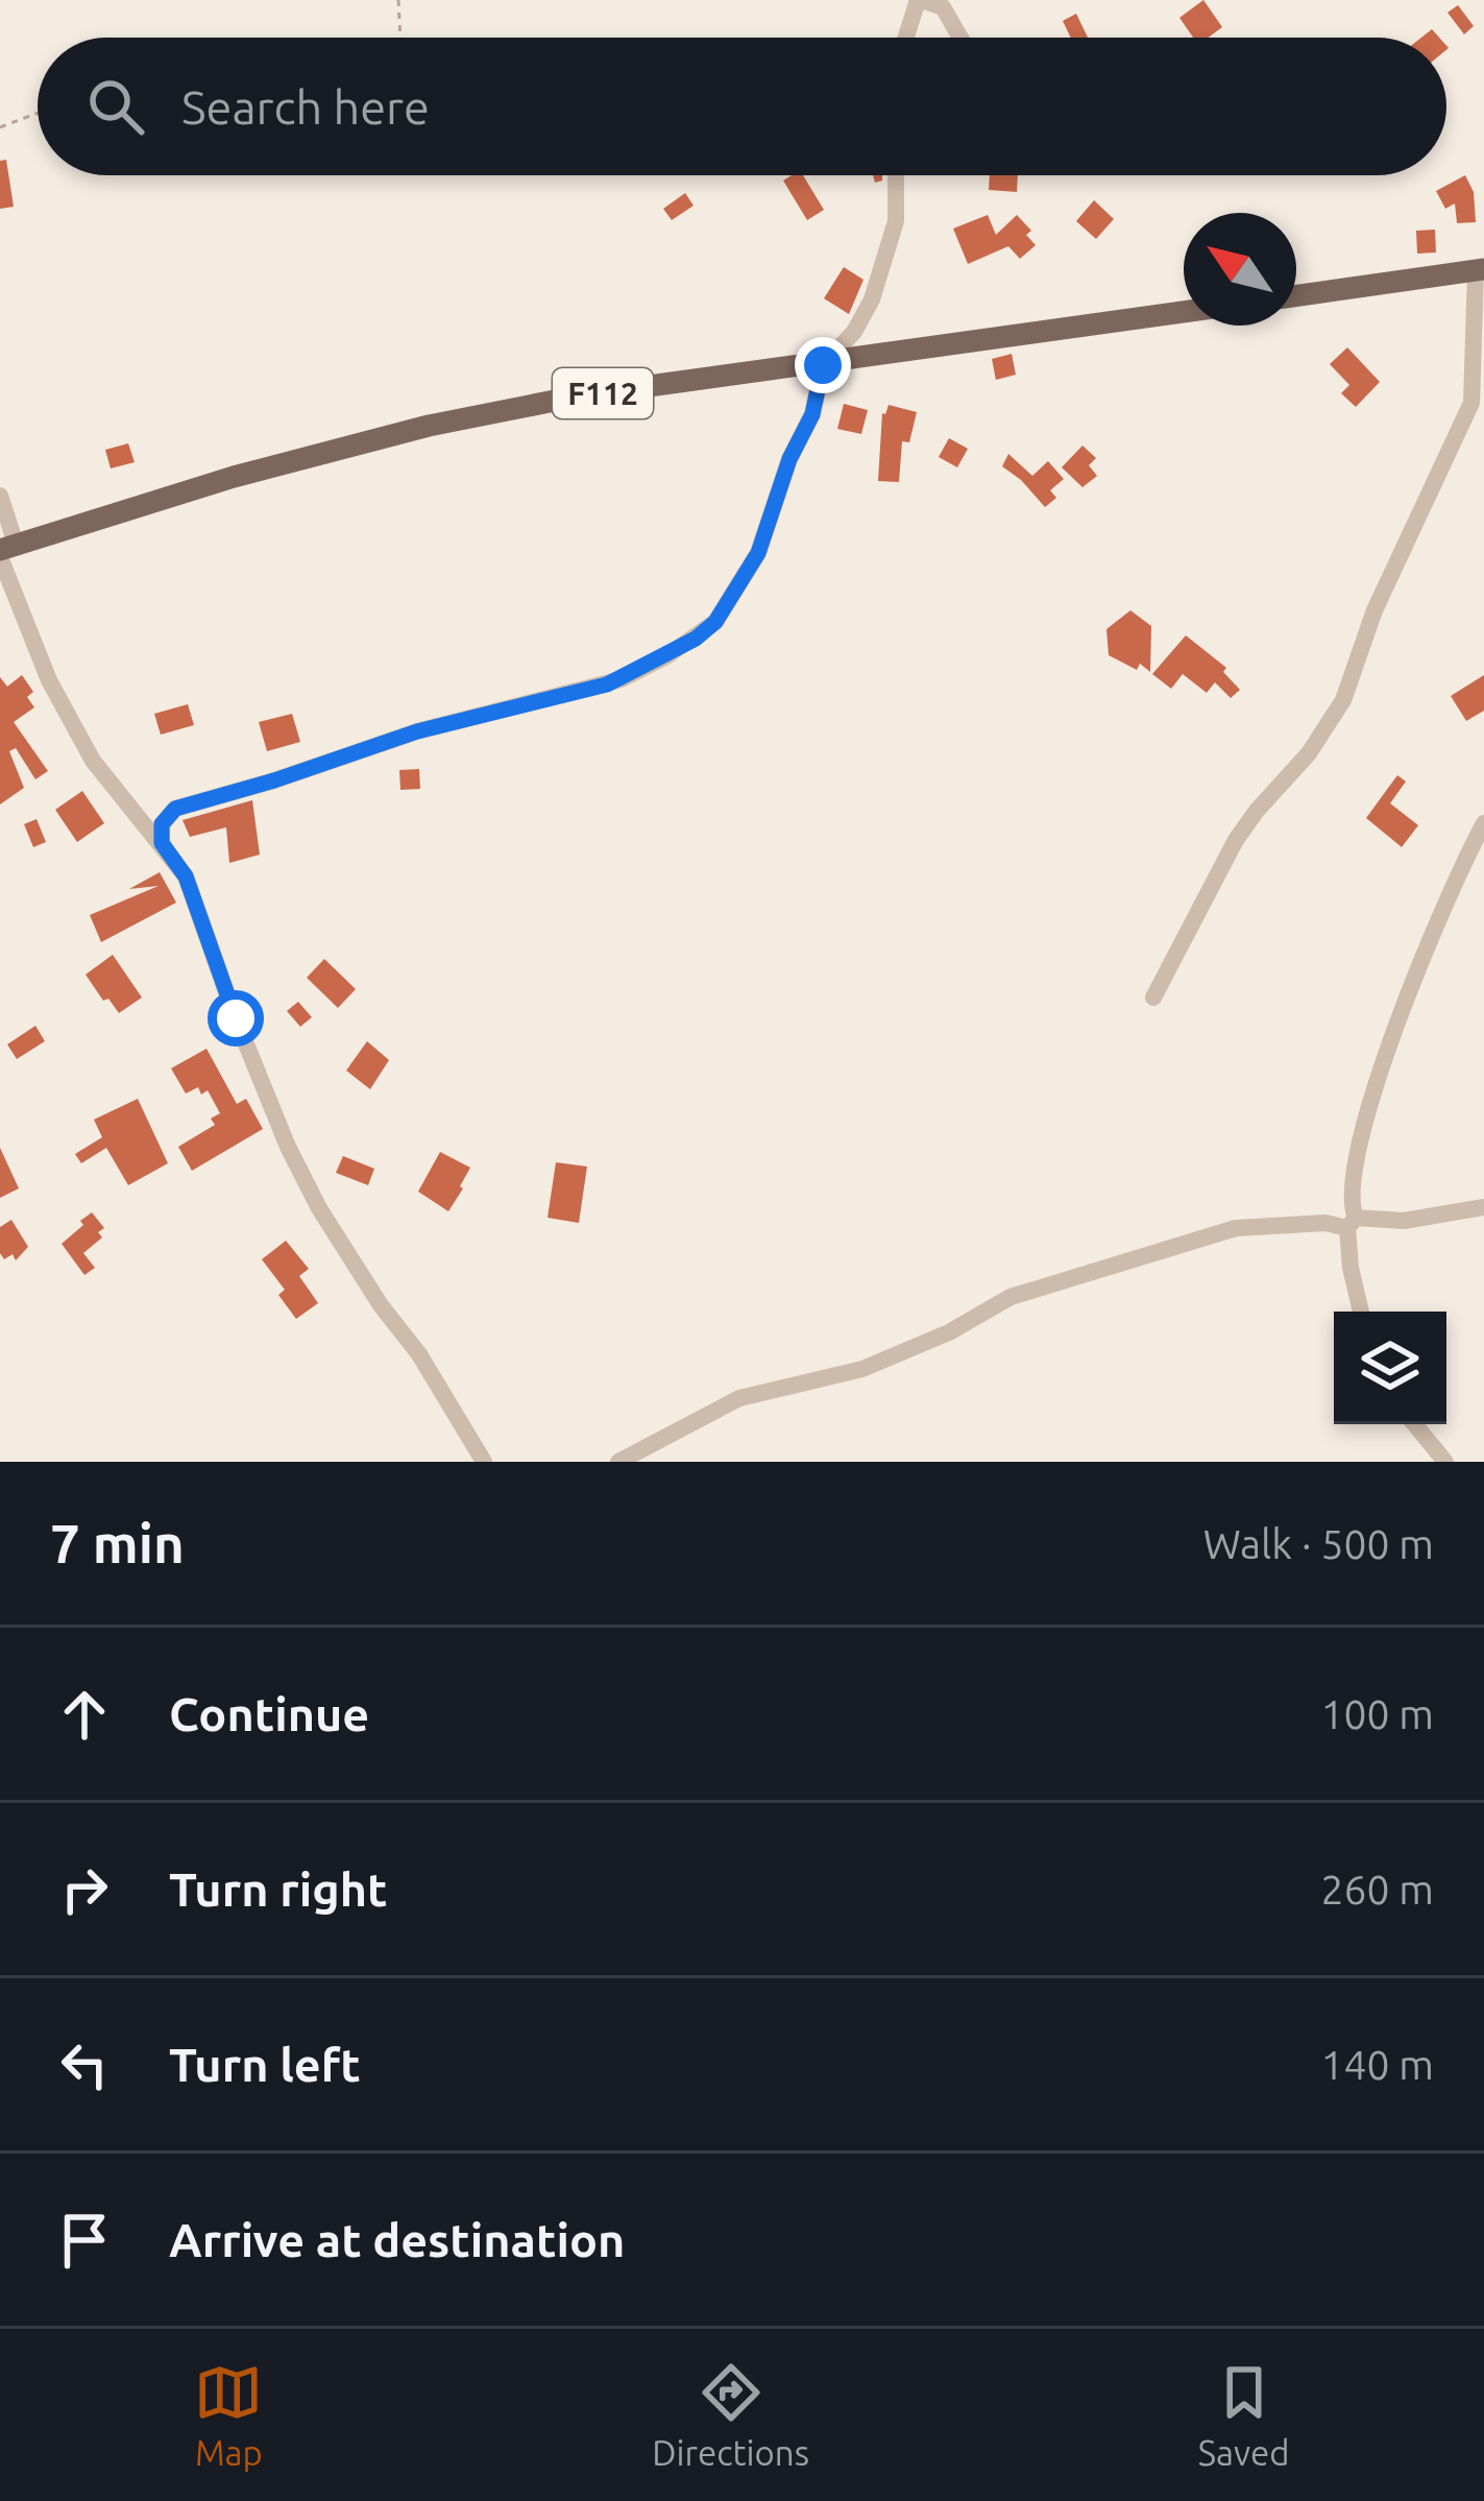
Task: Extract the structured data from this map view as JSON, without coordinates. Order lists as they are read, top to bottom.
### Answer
{
  "streets": {
    "main road": ["F112"]
  },
  "north": "top left",
  "page": {
    "search": "Search here",
    "heading": ["7 min", "Walk · 500 m"],
    "list": [
      ["Continue", "100 m"],
      ["Turn right", "260 m"],
      ["Turn left", "140 m"],
      "Arrive at destination"
    ],
    "nav": ["Map", "Directions", "Saved"]
  }
}
